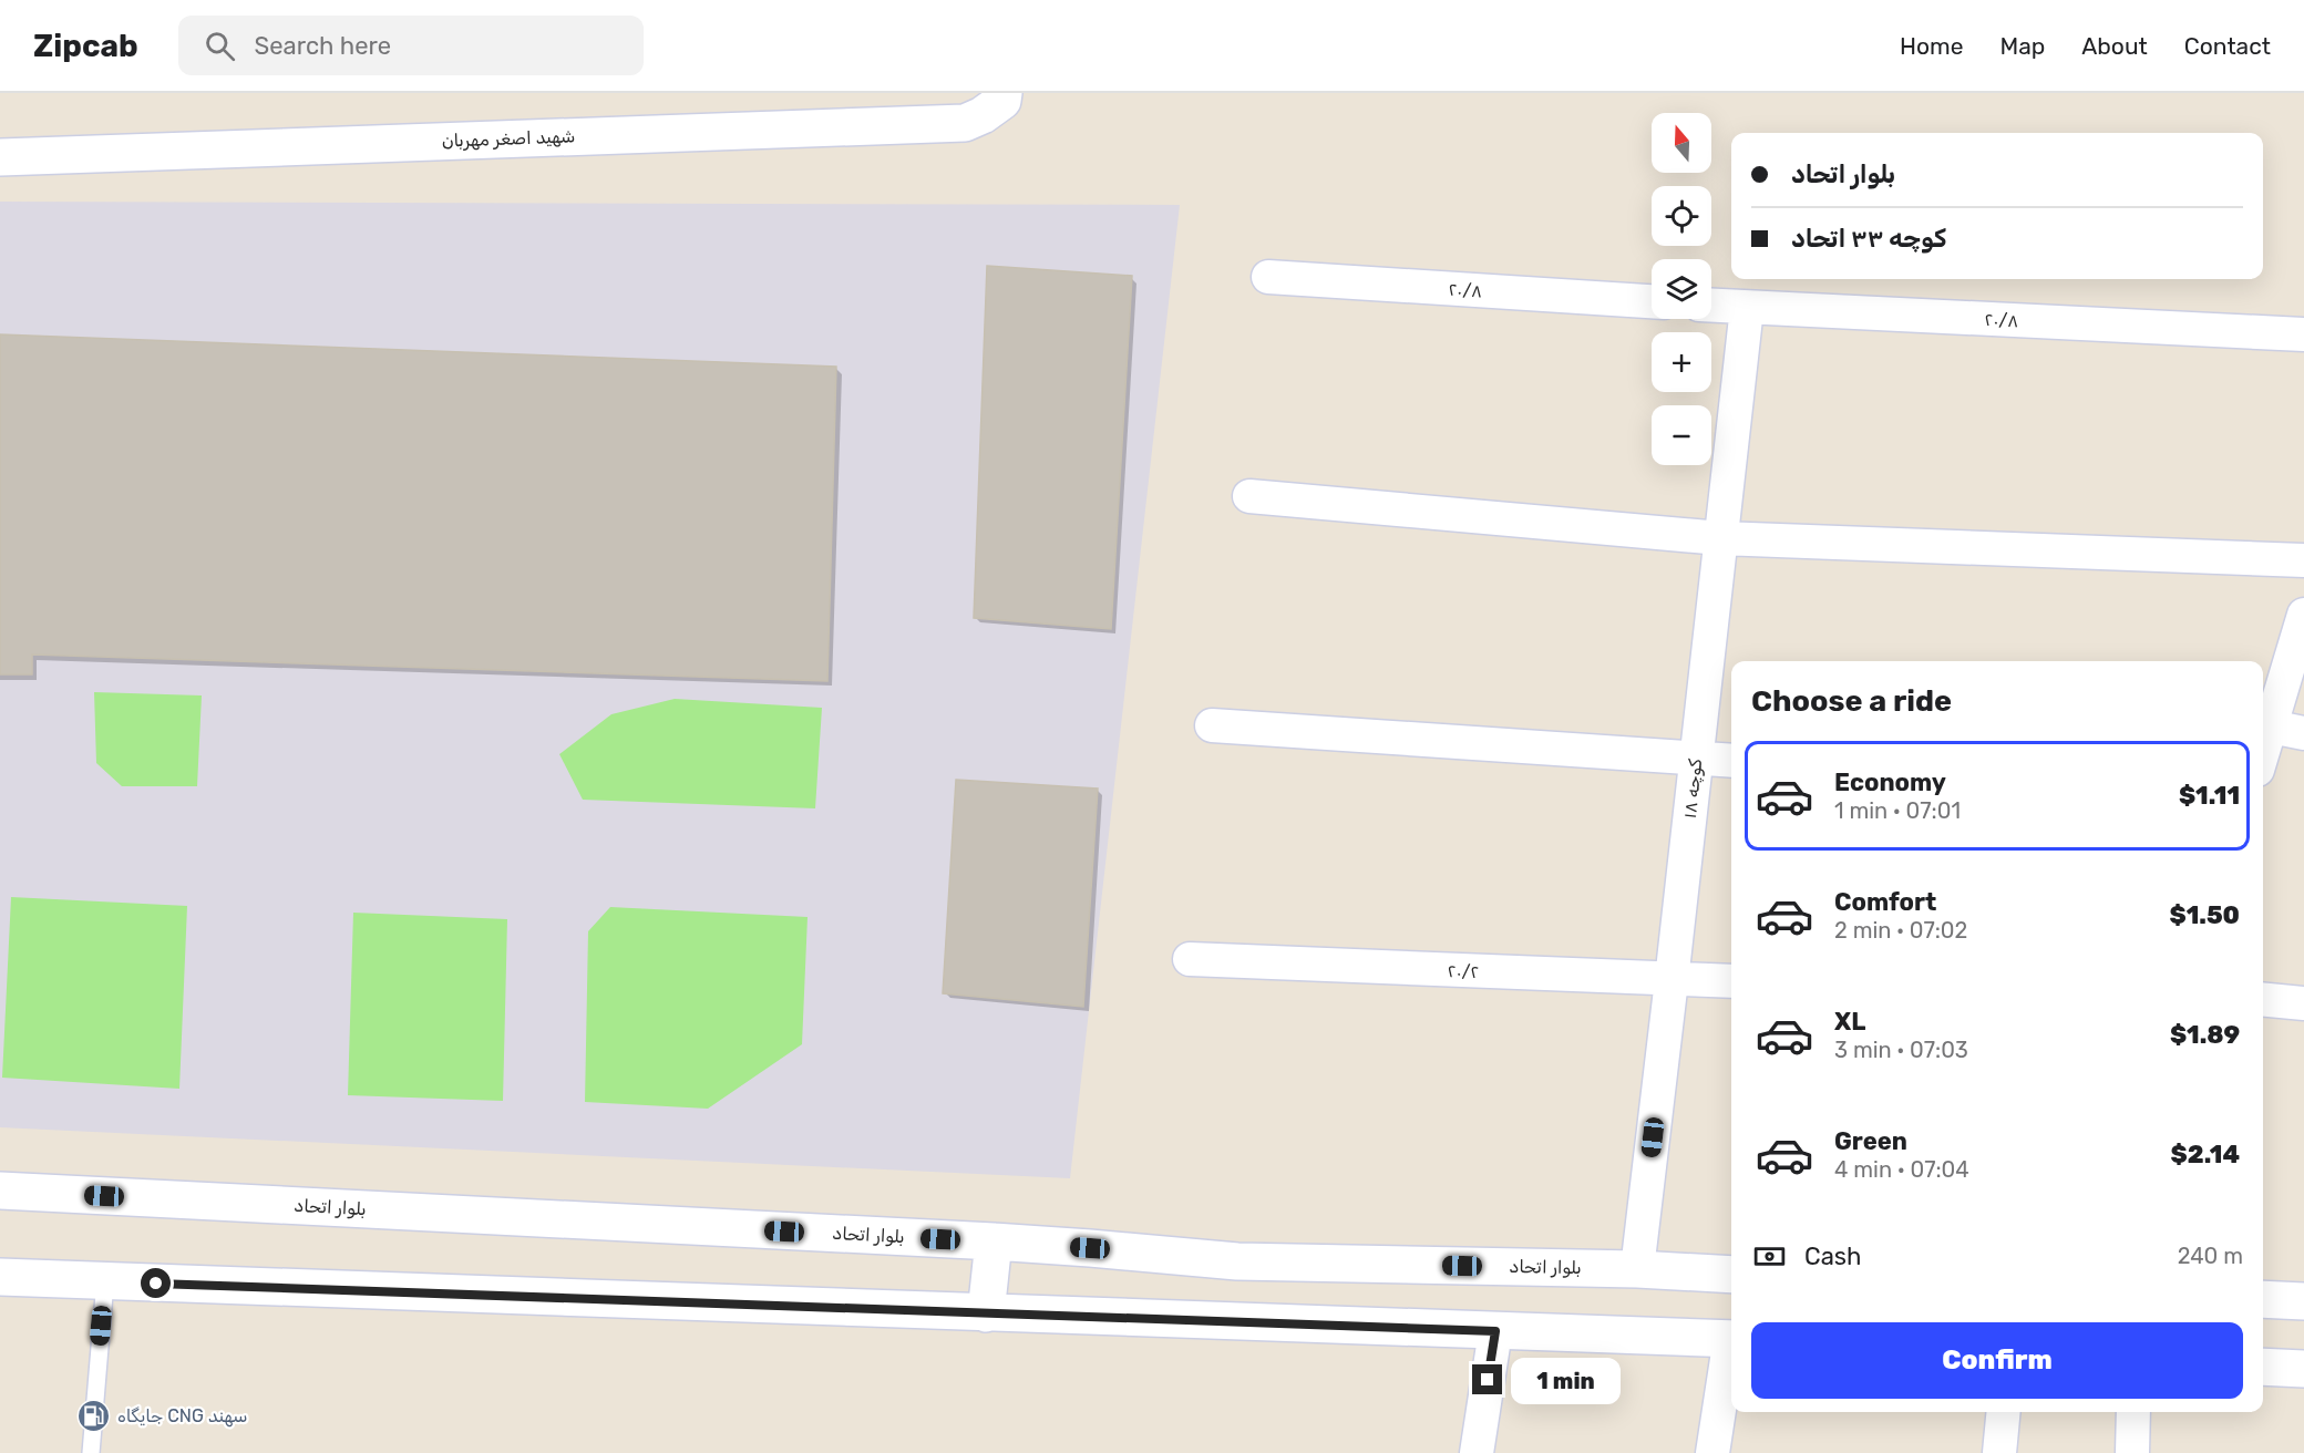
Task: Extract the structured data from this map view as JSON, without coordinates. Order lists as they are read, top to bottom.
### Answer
{
  "streets": {
    "main road": ["شهید اصغر مهربان", "بلوار اتحاد"],
    "street": ["۲۰/۸", "کوچه ۱۸", "۲۰/۲"]
  },
  "crossings": [
    ["۲۰/۸", "کوچه ۱۸"],
    ["کوچه ۱۸", "۲۰/۲"],
    ["کوچه ۱۸", "بلوار اتحاد"]
  ],
  "places": {
    "fuel station": ["جایگاه CNG سهند"]
  },
  "north": "top",
  "page": {
    "header": "Zipcab",
    "search": "Search here",
    "nav": [
      "Home",
      "Map",
      "About",
      "Contact"
    ],
    "map_buttons": ["+", "−"],
    "banner": ["بلوار اتحاد", "کوچه ۳۳ اتحاد"],
    "heading": "Choose a ride",
    "list": [
      {
        "name": "Economy",
        "note": "1 min · 07:01",
        "value": "$1.11"
      },
      {
        "name": "Comfort",
        "note": "2 min · 07:02",
        "value": "$1.50"
      },
      {
        "name": "XL",
        "note": "3 min · 07:03",
        "value": "$1.89"
      },
      {
        "name": "Green",
        "note": "4 min · 07:04",
        "value": "$2.14"
      }
    ],
    "pay": ["Cash", "240 m"],
    "buttons": "Confirm",
    "bubble": "1 min"
  }
}
